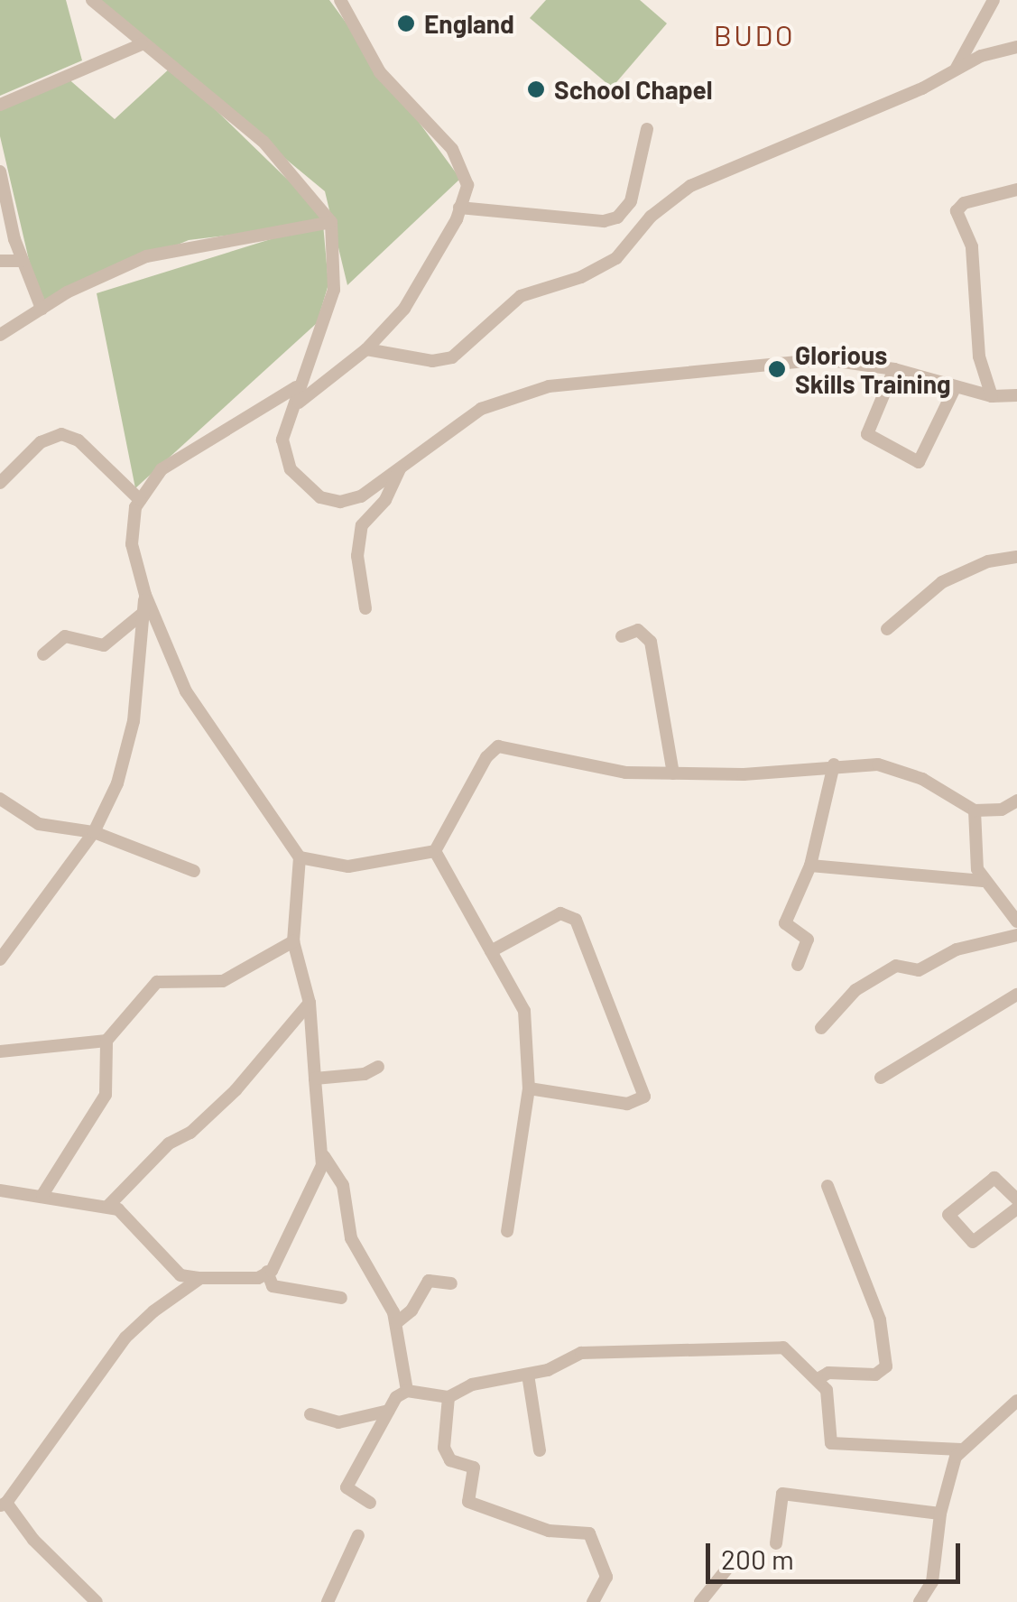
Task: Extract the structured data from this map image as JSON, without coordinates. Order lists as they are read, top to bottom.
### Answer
{
  "districts": ["BUDO"],
  "places": ["England", "School Chapel", "Glorious Skills Training"],
  "scale_bar": "200 m"
}
